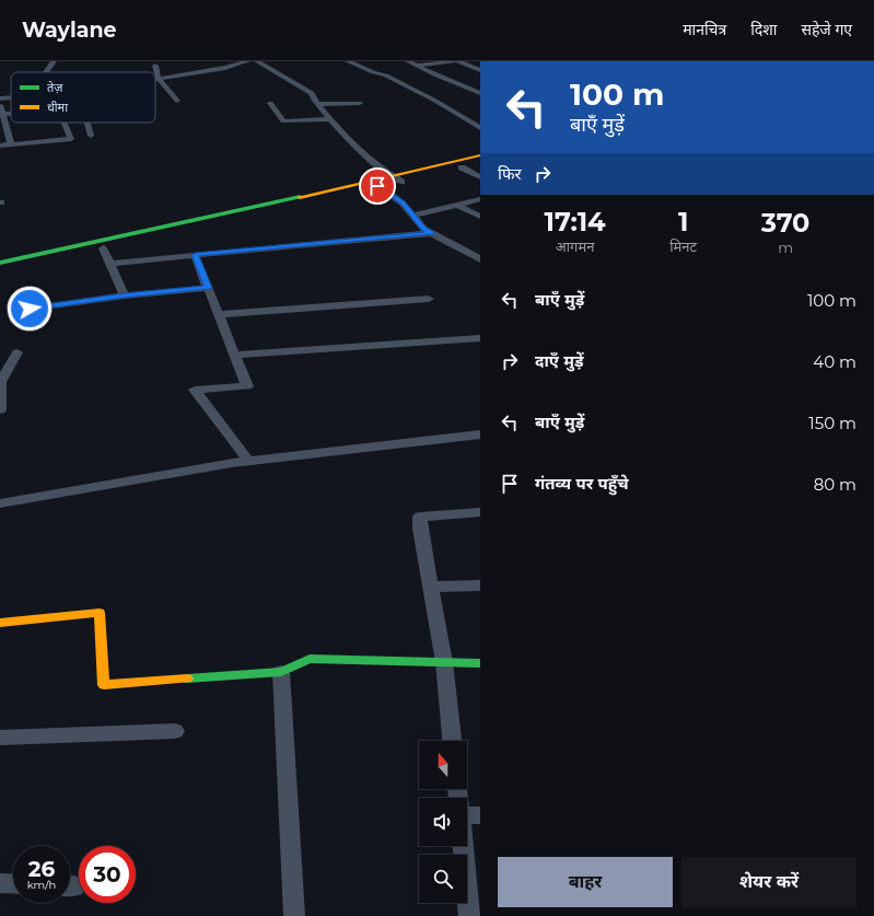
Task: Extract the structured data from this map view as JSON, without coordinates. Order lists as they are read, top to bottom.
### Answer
{
  "legend": ["तेज़", "धीमा"],
  "north": "top",
  "page": {
    "header": "Waylane",
    "nav": ["मानचित्र", "दिशा", "सहेजे गए"],
    "turn": ["100 m", "बाएँ मुड़ें"],
    "then": "फिर",
    "eta": [
      "17:14",
      "आगमन",
      "1",
      "मिनट",
      "370",
      "m"
    ],
    "list": [
      {
        "name": "बाएँ मुड़ें",
        "value": "100 m"
      },
      {
        "name": "दाएँ मुड़ें",
        "value": "40 m"
      },
      {
        "name": "बाएँ मुड़ें",
        "value": "150 m"
      },
      {
        "name": "गंतव्य पर पहुँचे",
        "value": "80 m"
      }
    ],
    "speed": "26 km/h",
    "limit": "30",
    "buttons": ["बाहर", "शेयर करें"]
  }
}
